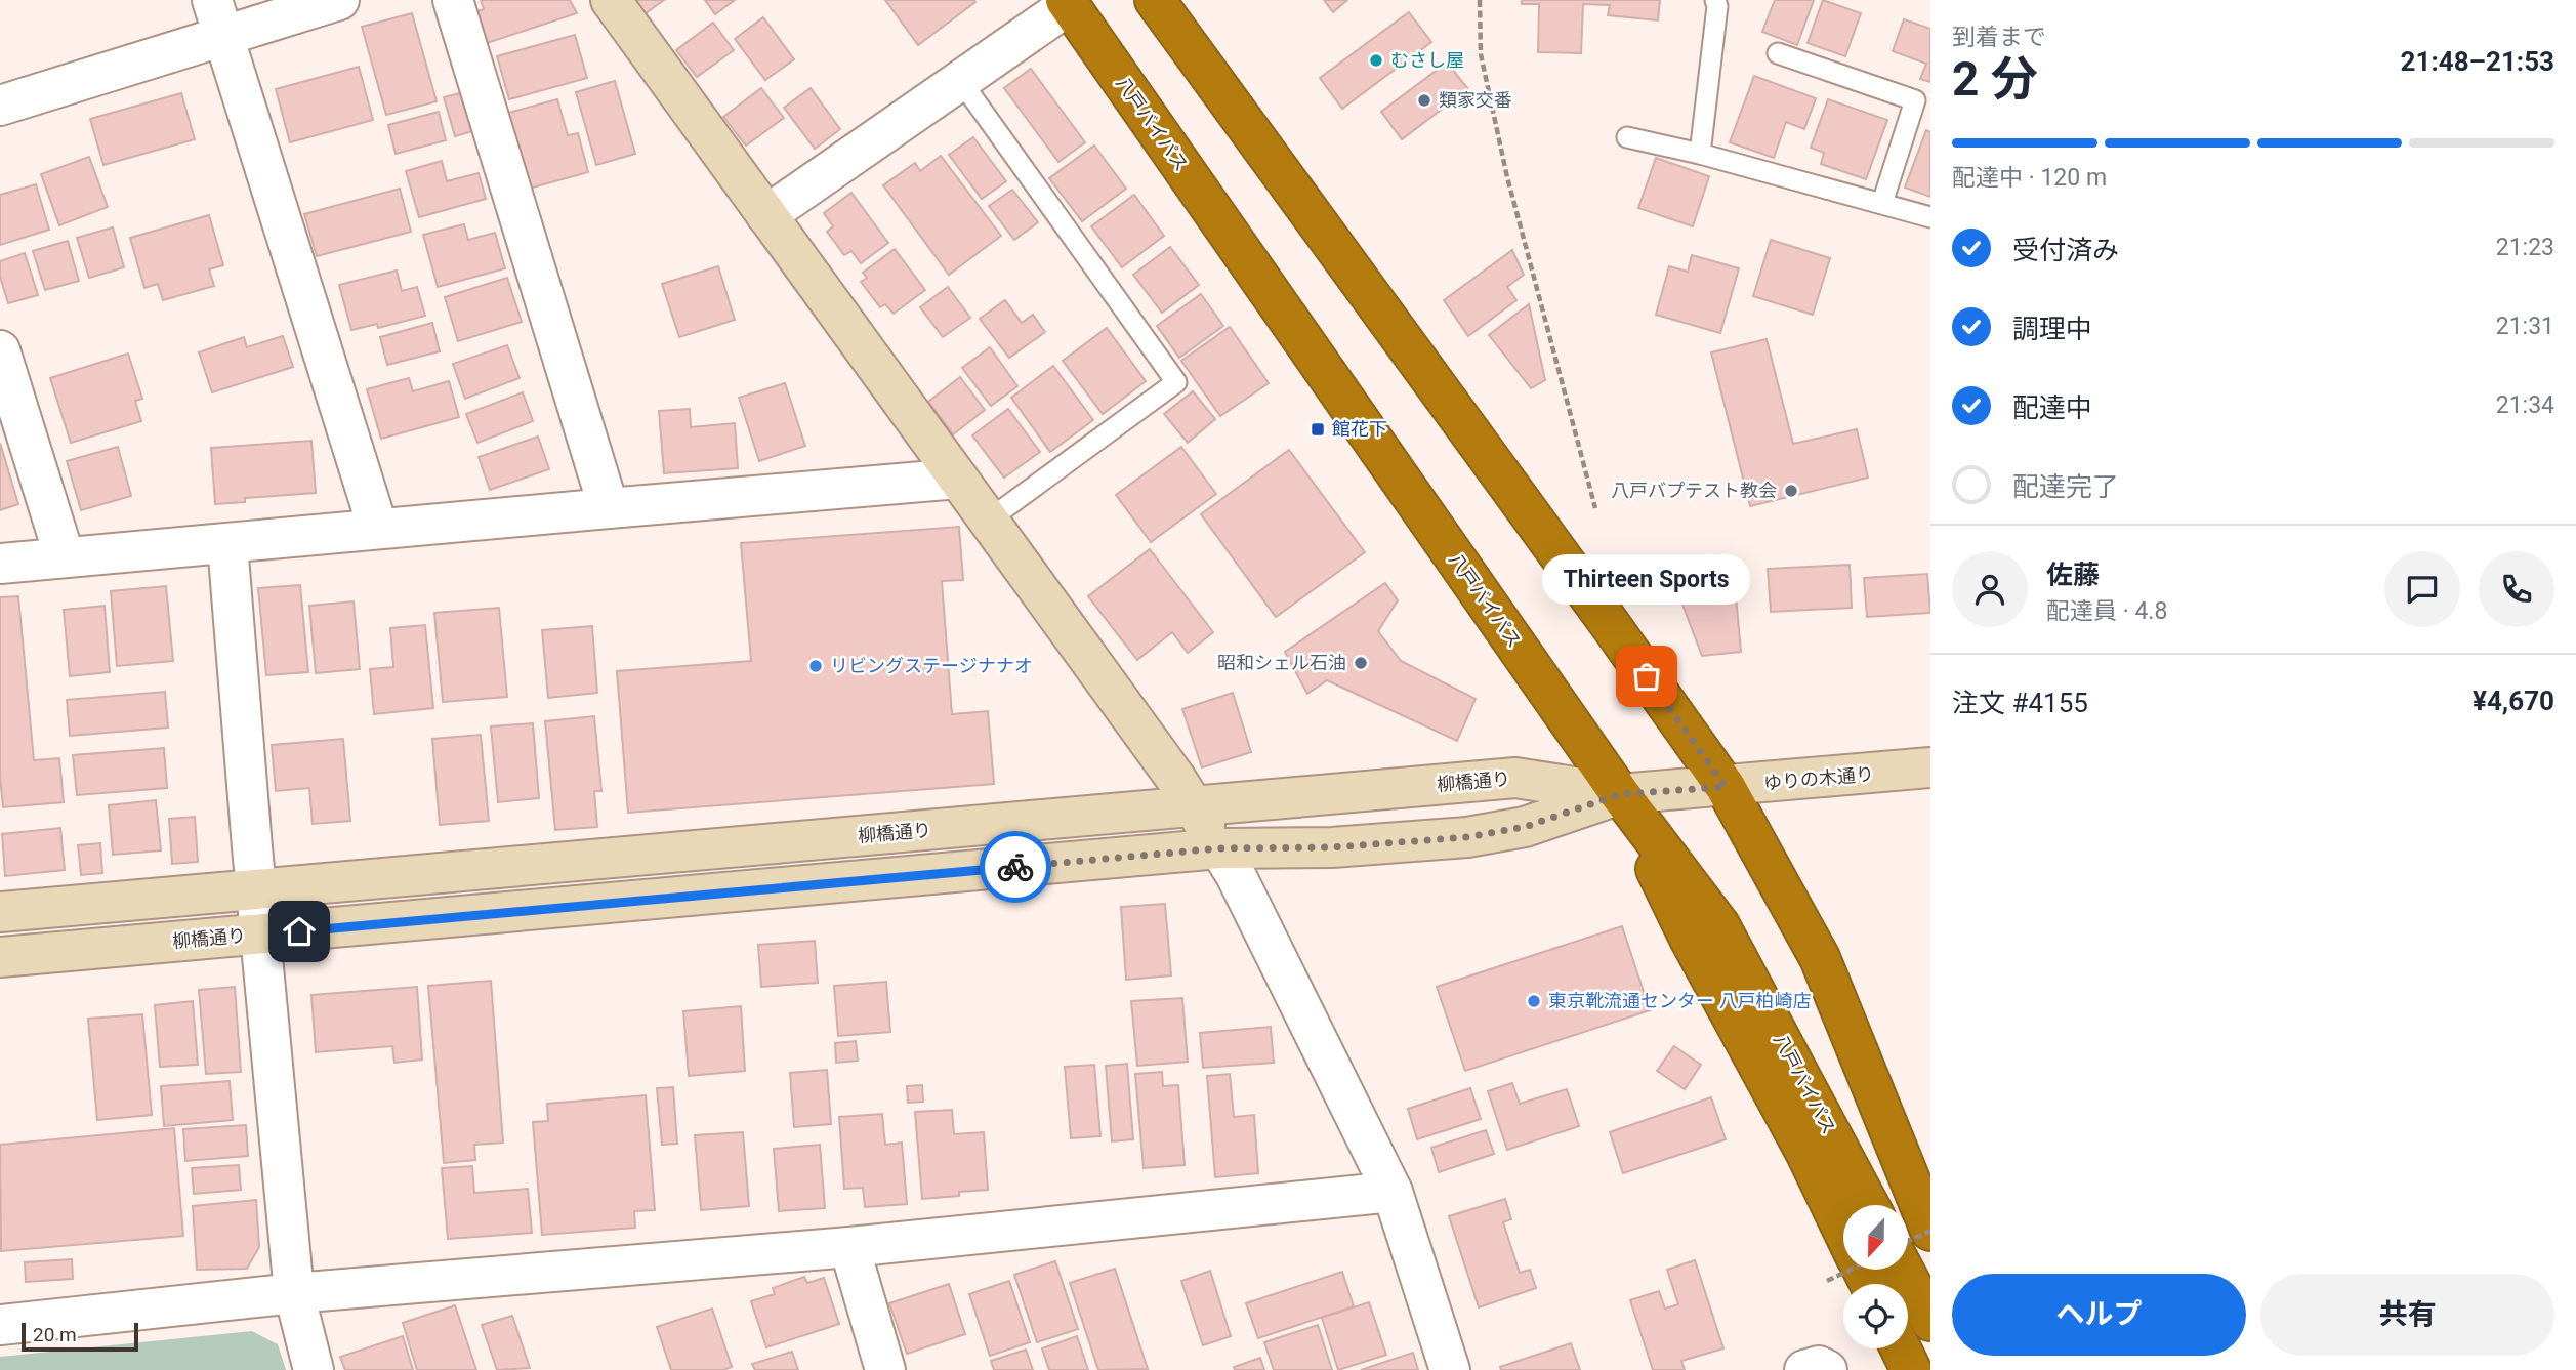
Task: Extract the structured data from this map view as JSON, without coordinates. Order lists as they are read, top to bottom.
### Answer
{
  "streets": {
    "highway": ["八戸バイパス"],
    "street": ["ゆりの木通り", "柳橋通り"]
  },
  "crossings": [
    ["八戸バイパス", "ゆりの木通り"],
    ["八戸バイパス", "柳橋通り"],
    ["ゆりの木通り", "柳橋通り"]
  ],
  "places": {
    "other": [
      "むさし屋",
      "類家交番",
      "八戸バプテスト教会",
      "昭和シェル石油",
      "リビングステージナナオ",
      "Thirteen Sports",
      "東京靴流通センター 八戸柏崎店"
    ],
    "transit": ["館花下"]
  },
  "scale_bar": "20 m",
  "north": "bottom",
  "page": {
    "heading": ["2 分", "到着まで", "21:48–21:53"],
    "panel": [
      "佐藤",
      "配達員 · 4.8",
      "注文 #4155",
      "¥4,670"
    ],
    "bar": "配達中 · 120 m",
    "list": [
      ["受付済み", "21:23"],
      ["調理中", "21:31"],
      ["配達中", "21:34"],
      "配達完了"
    ],
    "bubble": "Thirteen Sports",
    "buttons": ["ヘルプ", "共有"],
    "scale": "20 m"
  }
}
